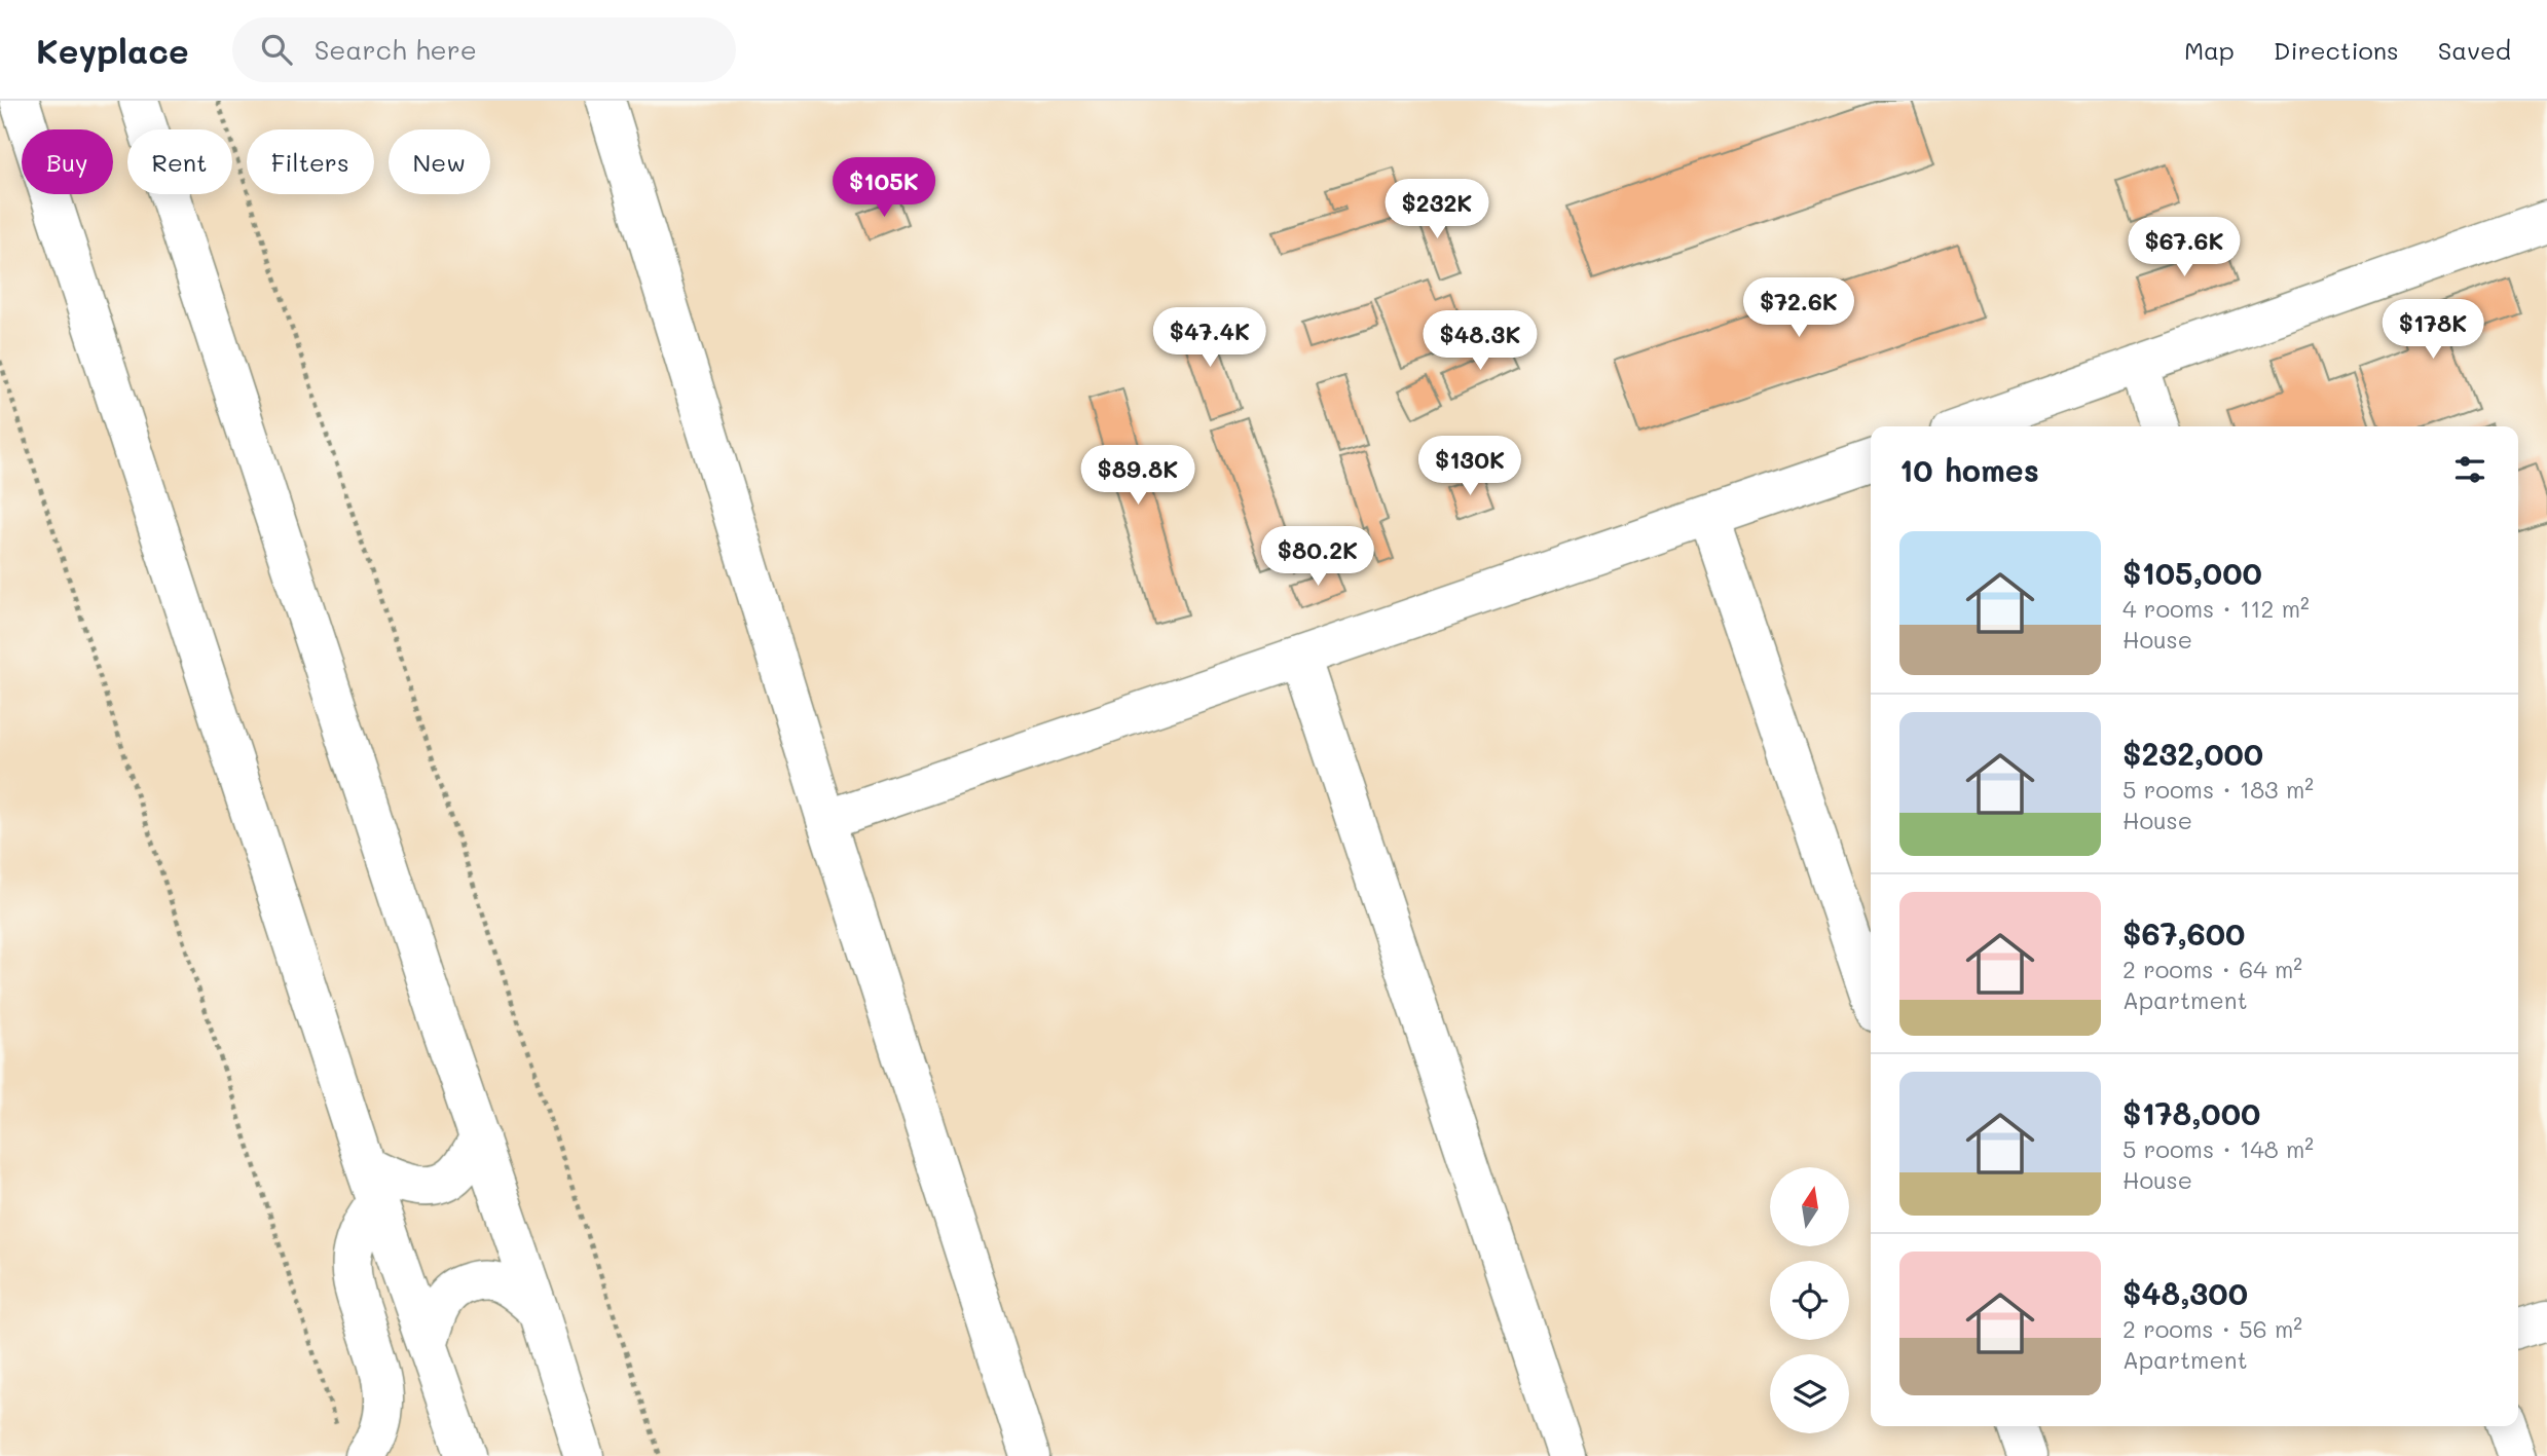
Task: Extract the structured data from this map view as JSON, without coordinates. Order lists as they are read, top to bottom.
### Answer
{
  "north": "top",
  "page": {
    "header": "Keyplace",
    "search": "Search here",
    "nav": ["Map", "Directions", "Saved"],
    "chip": [
      "Buy",
      "Rent",
      "Filters",
      "New"
    ],
    "price": [
      "$105K",
      "$232K",
      "$67.6K",
      "$72.6K",
      "$178K",
      "$47.4K",
      "$48.3K",
      "$130K",
      "$89.8K",
      "$80.2K"
    ],
    "heading": "10 homes",
    "list": [
      {
        "name": "$105,000",
        "note": "4 rooms · 112 m² · House"
      },
      {
        "name": "$232,000",
        "note": "5 rooms · 183 m² · House"
      },
      {
        "name": "$67,600",
        "note": "2 rooms · 64 m² · Apartment"
      },
      {
        "name": "$178,000",
        "note": "5 rooms · 148 m² · House"
      },
      {
        "name": "$48,300",
        "note": "2 rooms · 56 m² · Apartment"
      }
    ]
  }
}
